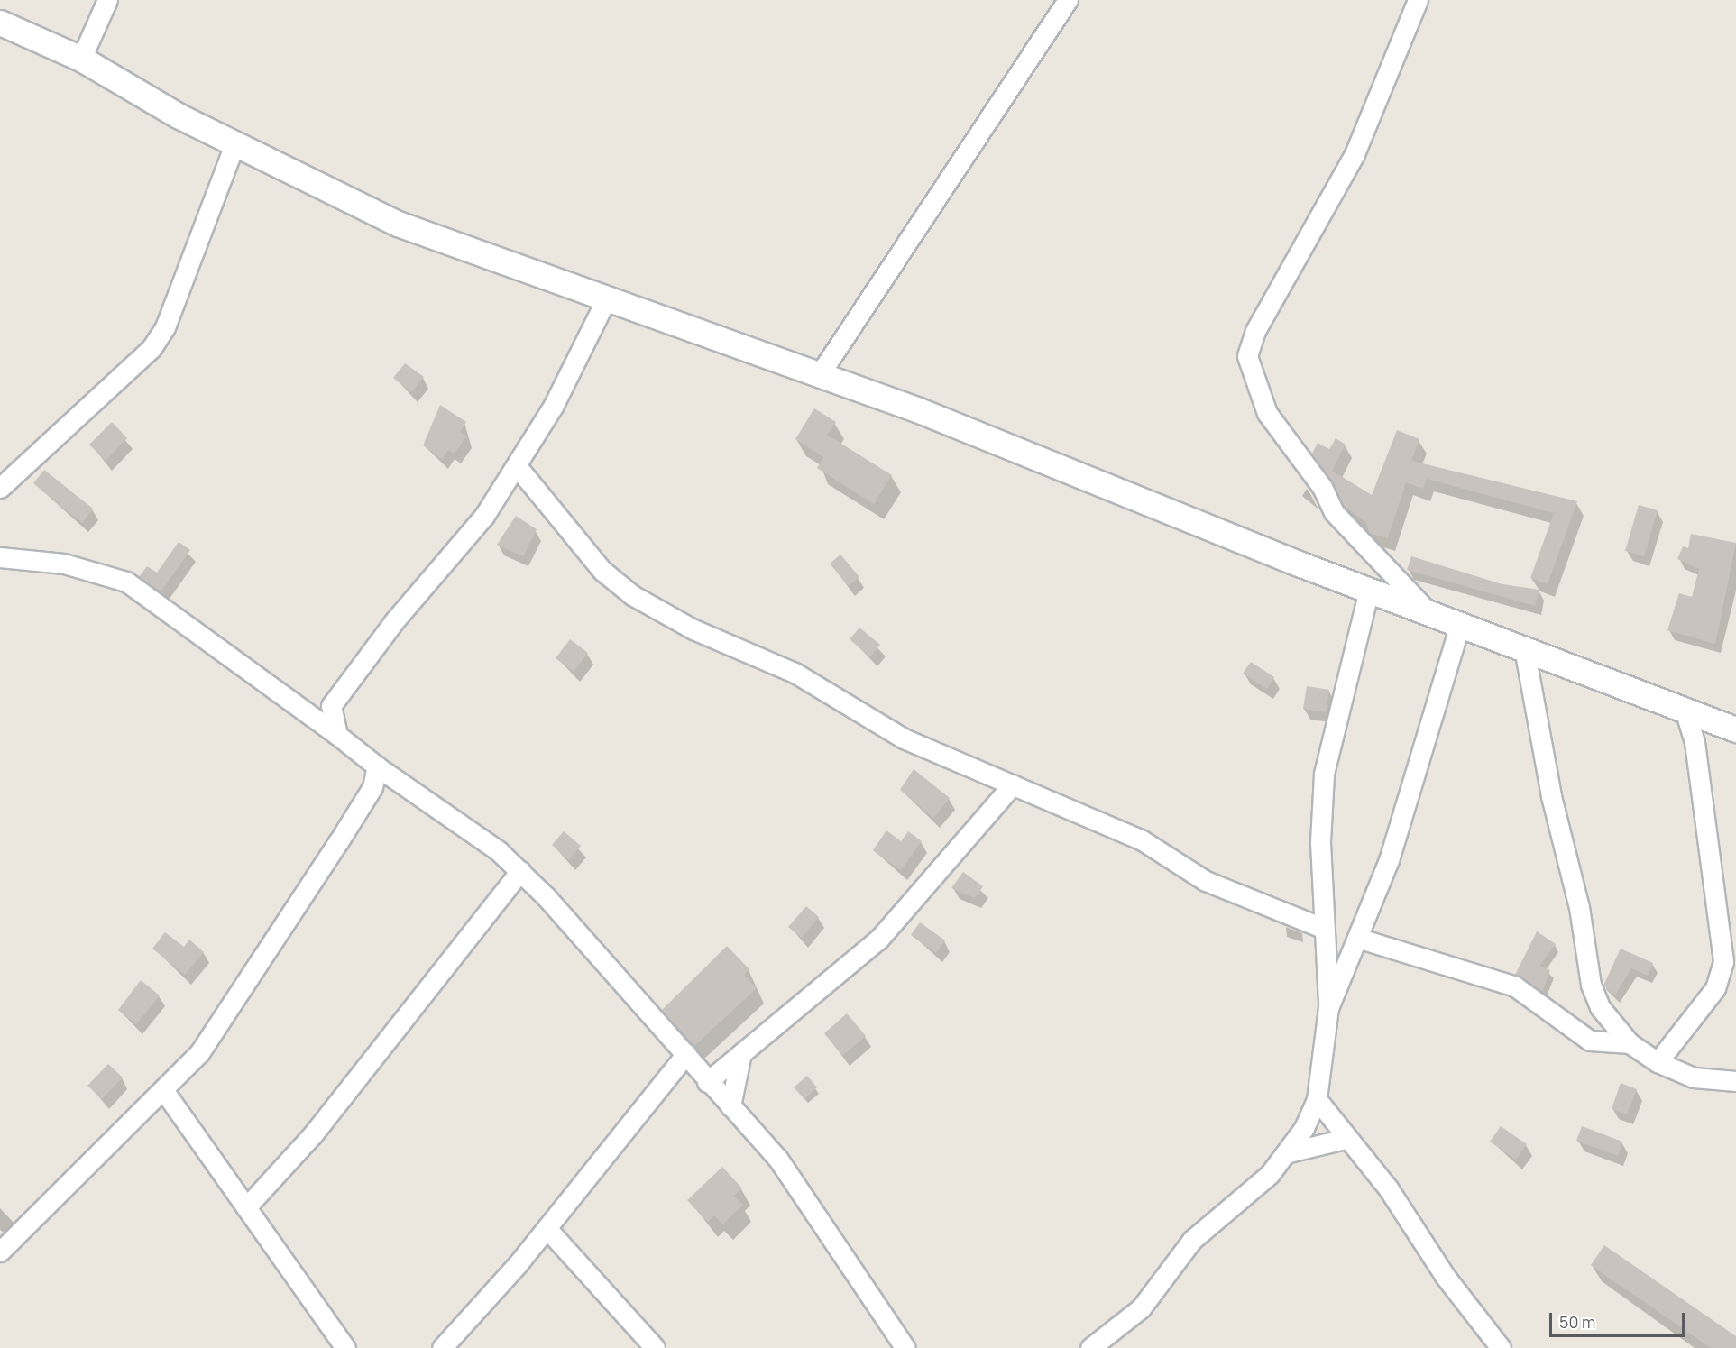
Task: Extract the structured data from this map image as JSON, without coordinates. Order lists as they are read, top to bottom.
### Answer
{
  "scale_bar": "50 m"
}
